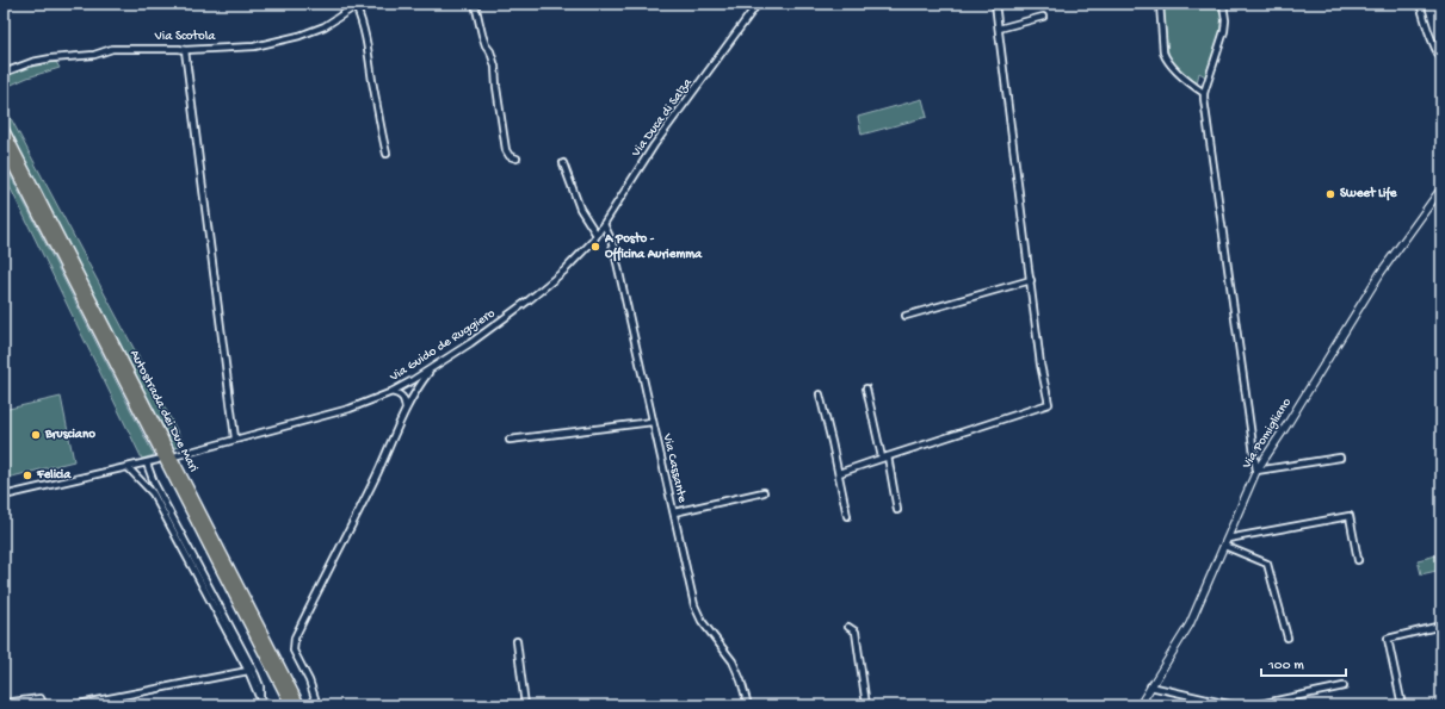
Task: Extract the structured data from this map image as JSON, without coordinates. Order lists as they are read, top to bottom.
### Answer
{
  "streets": {
    "highway": ["Autostrada dei Due Mari"],
    "street": [
      "Via Scotola",
      "Via Duca di Salza",
      "Via Guido de Ruggiero",
      "Via Pomigliano",
      "Via Cassante"
    ]
  },
  "crossings": [
    ["Via Duca di Salza", "Via Guido de Ruggiero"],
    ["Via Duca di Salza", "Via Cassante"]
  ],
  "places": [
    "Sweet Life",
    "A Posto - Officina Auriemma",
    "Brusciano",
    "Felicia"
  ],
  "scale_bar": "100 m"
}
